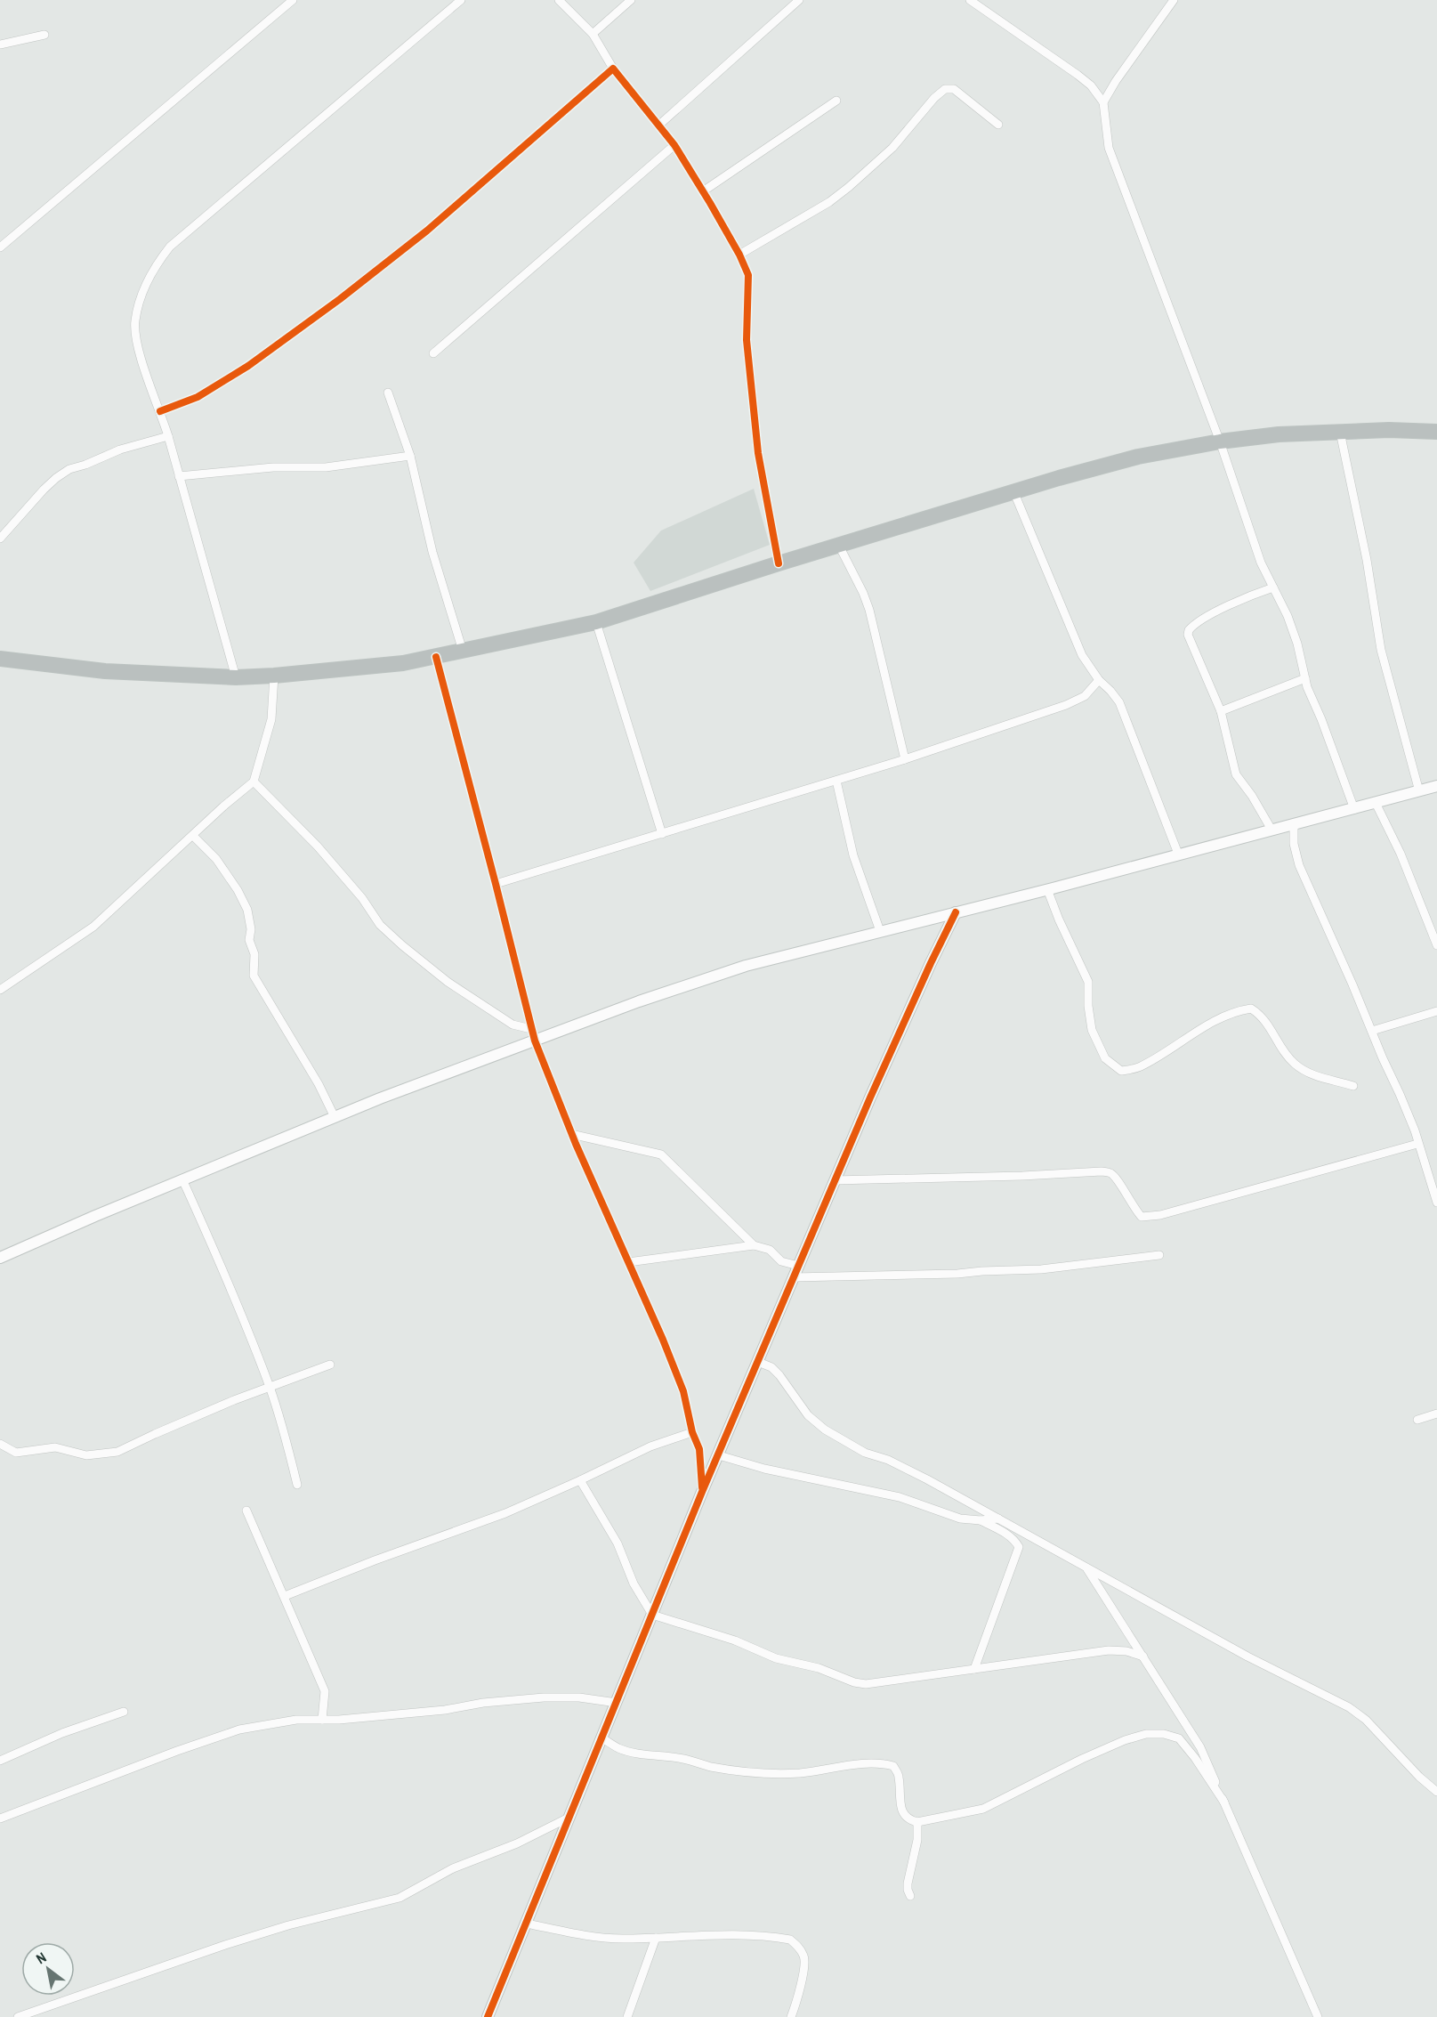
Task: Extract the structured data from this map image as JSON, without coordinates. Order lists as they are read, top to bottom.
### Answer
{
  "north": "top left"
}
